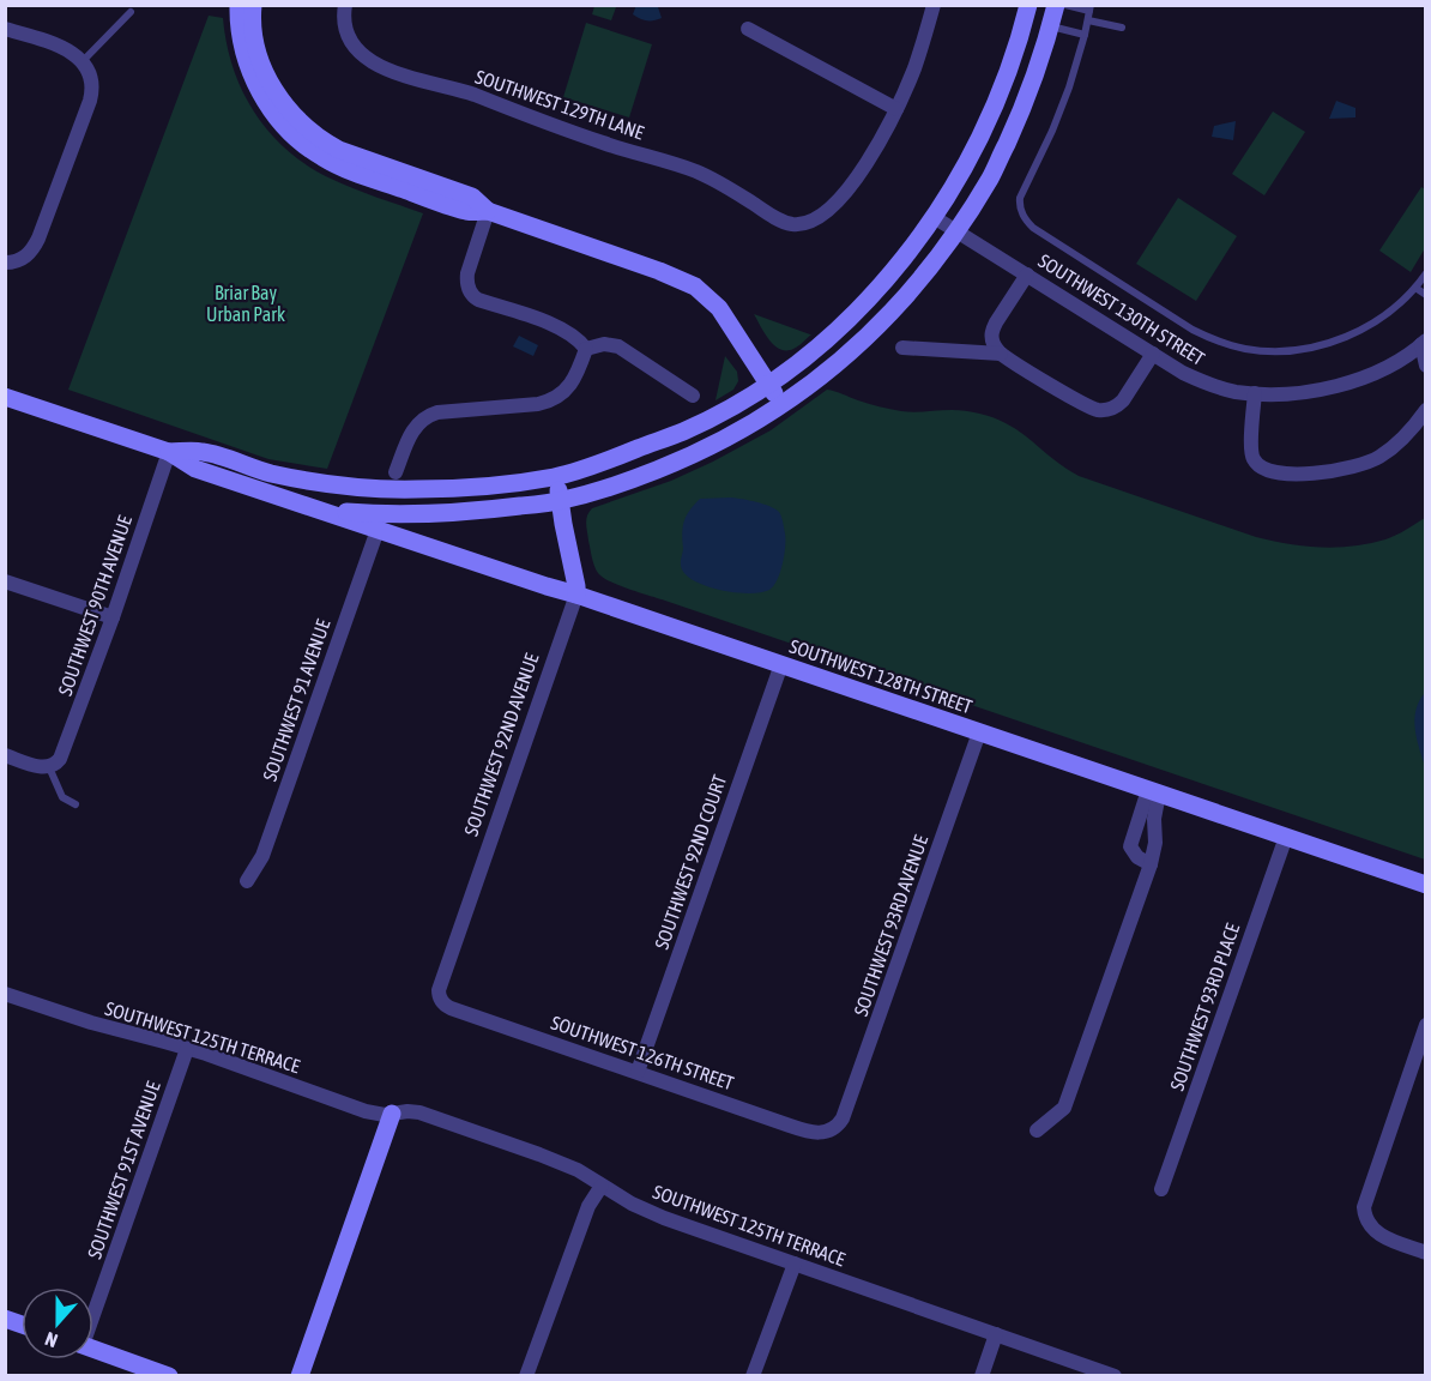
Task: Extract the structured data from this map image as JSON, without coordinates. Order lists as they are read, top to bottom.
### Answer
{
  "streets": {
    "street": [
      "SOUTHWEST 129TH LANE",
      "SOUTHWEST 130TH STREET",
      "SOUTHWEST 90TH AVENUE",
      "SOUTHWEST 128TH STREET",
      "SOUTHWEST 91 AVENUE",
      "SOUTHWEST 92ND AVENUE",
      "SOUTHWEST 92ND COURT",
      "SOUTHWEST 93RD AVENUE",
      "SOUTHWEST 93RD PLACE",
      "SOUTHWEST 125TH TERRACE",
      "SOUTHWEST 126TH STREET",
      "SOUTHWEST 91ST AVENUE"
    ]
  },
  "crossings": [
    ["SOUTHWEST 90TH AVENUE", "SOUTHWEST 128TH STREET"],
    ["SOUTHWEST 128TH STREET", "SOUTHWEST 91 AVENUE"],
    ["SOUTHWEST 128TH STREET", "SOUTHWEST 92ND AVENUE"],
    ["SOUTHWEST 128TH STREET", "SOUTHWEST 92ND COURT"],
    ["SOUTHWEST 128TH STREET", "SOUTHWEST 93RD AVENUE"],
    ["SOUTHWEST 128TH STREET", "SOUTHWEST 93RD PLACE"],
    ["SOUTHWEST 92ND AVENUE", "SOUTHWEST 126TH STREET"],
    ["SOUTHWEST 92ND COURT", "SOUTHWEST 126TH STREET"],
    ["SOUTHWEST 93RD AVENUE", "SOUTHWEST 126TH STREET"],
    ["SOUTHWEST 125TH TERRACE", "SOUTHWEST 91ST AVENUE"]
  ],
  "parks": ["Briar Bay Urban Park"],
  "north": "bottom"
}
